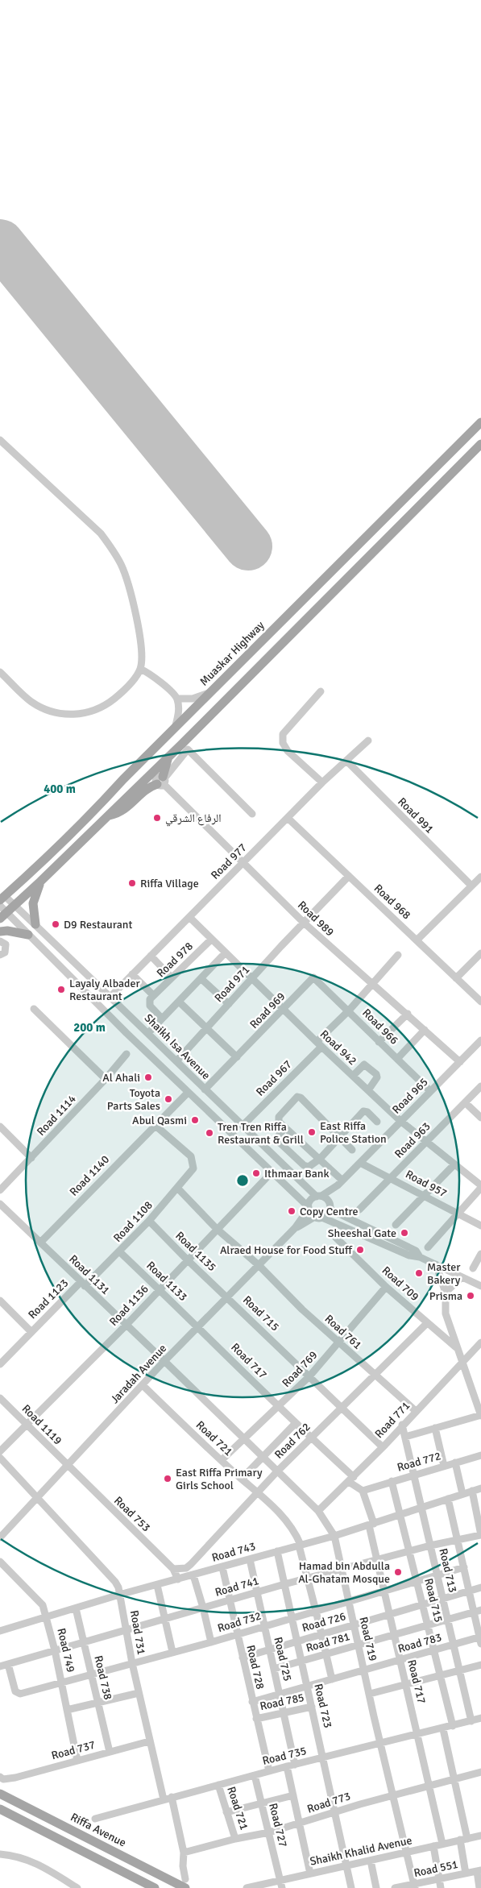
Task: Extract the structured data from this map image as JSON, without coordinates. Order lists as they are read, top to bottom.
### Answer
{
  "streets": {
    "main road": ["Muaskar Highway", "Riffa Avenue"],
    "street": [
      "Road 991",
      "Road 977",
      "Road 968",
      "Road 989",
      "Road 978",
      "Road 971",
      "Road 969",
      "Road 966",
      "Shaikh Isa Avenue",
      "Road 942",
      "Road 967",
      "Road 965",
      "Road 1114",
      "Road 963",
      "Road 1140",
      "Road 957",
      "Road 1108",
      "Road 1135",
      "Road 1131",
      "Road 1133",
      "Road 709",
      "Road 1123",
      "Road 1136",
      "Road 715",
      "Road 761",
      "Road 717",
      "Road 769",
      "Jaradah Avenue",
      "Road 771",
      "Road 1119",
      "Road 721",
      "Road 762",
      "Road 772",
      "Road 753",
      "Road 743",
      "Road 713",
      "Road 741",
      "Road 732",
      "Road 726",
      "Road 731",
      "Road 719",
      "Road 781",
      "Road 783",
      "Road 749",
      "Road 725",
      "Road 728",
      "Road 738",
      "Road 785",
      "Road 723",
      "Road 737",
      "Road 735",
      "Road 773",
      "Road 727",
      "Shaikh Khalid Avenue",
      "Road 551"
    ]
  },
  "crossings": [
    ["Muaskar Highway", "Shaikh Isa Avenue"],
    ["Road 991", "Road 977"],
    ["Road 977", "Road 968"],
    ["Road 977", "Road 989"],
    ["Road 977", "Shaikh Isa Avenue"],
    ["Road 977", "Road 942"],
    ["Road 968", "Road 971"],
    ["Road 989", "Road 971"],
    ["Road 989", "Road 967"],
    ["Road 989", "Road 965"],
    ["Road 978", "Road 942"],
    ["Road 971", "Shaikh Isa Avenue"],
    ["Road 971", "Road 942"],
    ["Road 969", "Road 966"],
    ["Road 969", "Shaikh Isa Avenue"],
    ["Road 969", "Road 942"],
    ["Road 966", "Road 967"],
    ["Road 966", "Road 965"],
    ["Shaikh Isa Avenue", "Road 967"],
    ["Shaikh Isa Avenue", "Road 965"],
    ["Shaikh Isa Avenue", "Jaradah Avenue"],
    ["Road 942", "Road 967"],
    ["Road 942", "Road 965"],
    ["Road 942", "Road 963"],
    ["Road 965", "Road 957"],
    ["Road 965", "Jaradah Avenue"],
    ["Road 963", "Road 957"],
    ["Road 1140", "Road 1108"],
    ["Road 1140", "Road 1131"],
    ["Road 1108", "Road 1135"],
    ["Road 1108", "Road 1131"],
    ["Road 1108", "Road 1133"],
    ["Road 1108", "Road 1123"],
    ["Road 1108", "Road 761"],
    ["Road 1135", "Road 1136"],
    ["Road 1135", "Road 715"],
    ["Road 1135", "Jaradah Avenue"],
    ["Road 1131", "Road 1123"],
    ["Road 1131", "Road 1136"],
    ["Road 1131", "Jaradah Avenue"],
    ["Road 1131", "Road 719"],
    ["Road 1133", "Road 1136"],
    ["Road 1133", "Road 717"],
    ["Road 1133", "Jaradah Avenue"],
    ["Road 709", "Road 769"],
    ["Road 709", "Road 771"],
    ["Road 709", "Road 762"],
    ["Road 1136", "Road 761"],
    ["Road 1136", "Road 1119"],
    ["Road 715", "Road 769"],
    ["Road 715", "Jaradah Avenue"],
    ["Road 715", "Road 771"],
    ["Road 715", "Road 762"],
    ["Road 715", "Road 772"],
    ["Road 715", "Road 743"],
    ["Road 715", "Road 741"],
    ["Road 715", "Road 732"],
    ["Road 715", "Road 726"],
    ["Road 715", "Road 781"],
    ["Road 715", "Road 783"],
    ["Road 715", "Road 735"],
    ["Road 761", "Road 769"],
    ["Road 761", "Jaradah Avenue"],
    ["Road 761", "Road 771"],
    ["Road 761", "Road 762"],
    ["Road 717", "Road 769"],
    ["Road 717", "Jaradah Avenue"],
    ["Road 717", "Road 771"],
    ["Road 717", "Road 762"],
    ["Road 717", "Road 772"],
    ["Road 717", "Road 743"],
    ["Road 717", "Road 741"],
    ["Road 717", "Road 732"],
    ["Road 717", "Road 726"],
    ["Road 717", "Road 781"],
    ["Road 717", "Road 783"],
    ["Road 717", "Road 735"],
    ["Road 717", "Road 773"],
    ["Road 717", "Shaikh Khalid Avenue"],
    ["Road 769", "Road 721"],
    ["Road 769", "Road 719"],
    ["Jaradah Avenue", "Road 1119"],
    ["Jaradah Avenue", "Road 721"],
    ["Jaradah Avenue", "Road 753"],
    ["Jaradah Avenue", "Road 731"],
    ["Jaradah Avenue", "Road 719"],
    ["Road 771", "Road 713"],
    ["Road 771", "Road 719"],
    ["Road 1119", "Road 753"],
    ["Road 721", "Road 762"],
    ["Road 721", "Road 743"],
    ["Road 721", "Road 741"],
    ["Road 721", "Road 732"],
    ["Road 721", "Road 726"],
    ["Road 721", "Road 781"],
    ["Road 721", "Road 735"],
    ["Road 721", "Road 773"],
    ["Road 762", "Road 753"],
    ["Road 762", "Road 719"],
    ["Road 772", "Road 713"],
    ["Road 753", "Road 743"],
    ["Road 743", "Road 713"],
    ["Road 743", "Road 731"],
    ["Road 743", "Road 719"],
    ["Road 743", "Road 749"],
    ["Road 743", "Road 725"],
    ["Road 743", "Road 728"],
    ["Road 743", "Road 738"],
    ["Road 743", "Road 723"],
    ["Road 713", "Road 741"],
    ["Road 713", "Road 732"],
    ["Road 713", "Road 726"],
    ["Road 713", "Road 781"],
    ["Road 713", "Road 783"],
    ["Road 713", "Road 735"],
    ["Road 741", "Road 732"],
    ["Road 741", "Road 731"],
    ["Road 741", "Road 719"],
    ["Road 741", "Road 749"],
    ["Road 741", "Road 725"],
    ["Road 741", "Road 728"],
    ["Road 741", "Road 738"],
    ["Road 741", "Road 723"],
    ["Road 732", "Road 731"],
    ["Road 732", "Road 719"],
    ["Road 732", "Road 749"],
    ["Road 732", "Road 725"],
    ["Road 732", "Road 728"],
    ["Road 732", "Road 738"],
    ["Road 732", "Road 723"],
    ["Road 726", "Road 719"],
    ["Road 726", "Road 725"],
    ["Road 726", "Road 728"],
    ["Road 726", "Road 723"],
    ["Road 731", "Road 737"],
    ["Road 731", "Road 735"],
    ["Road 719", "Road 781"],
    ["Road 719", "Road 783"],
    ["Road 719", "Road 735"],
    ["Road 719", "Road 773"],
    ["Road 719", "Shaikh Khalid Avenue"],
    ["Road 719", "Road 551"],
    ["Road 781", "Road 725"],
    ["Road 781", "Road 723"],
    ["Road 749", "Road 737"],
    ["Road 725", "Road 785"],
    ["Road 725", "Road 735"],
    ["Road 728", "Road 785"],
    ["Road 728", "Road 735"],
    ["Road 738", "Road 737"],
    ["Road 785", "Road 723"],
    ["Road 723", "Road 735"],
    ["Road 723", "Road 773"],
    ["Road 723", "Shaikh Khalid Avenue"],
    ["Road 735", "Road 727"],
    ["Road 773", "Road 727"],
    ["Road 727", "Shaikh Khalid Avenue"]
  ],
  "places": [
    "الرفاع الشرقي",
    "Riffa Village",
    "D9 Restaurant",
    "Layaly Albader Restaurant",
    "Al Ahali",
    "Toyota Parts Sales",
    "Abul Qasmi",
    "East Riffa Police Station",
    "Tren Tren Riffa Restaurant & Grill",
    "Ithmaar Bank",
    "Copy Centre",
    "Sheeshal Gate",
    "Alraed House for Food Stuff",
    "Master Bakery",
    "Prisma",
    "East Riffa Primary Girls School",
    "Hamad bin Abdulla Al-Ghatam Mosque"
  ],
  "rings": ["400 m", "200 m"]
}
